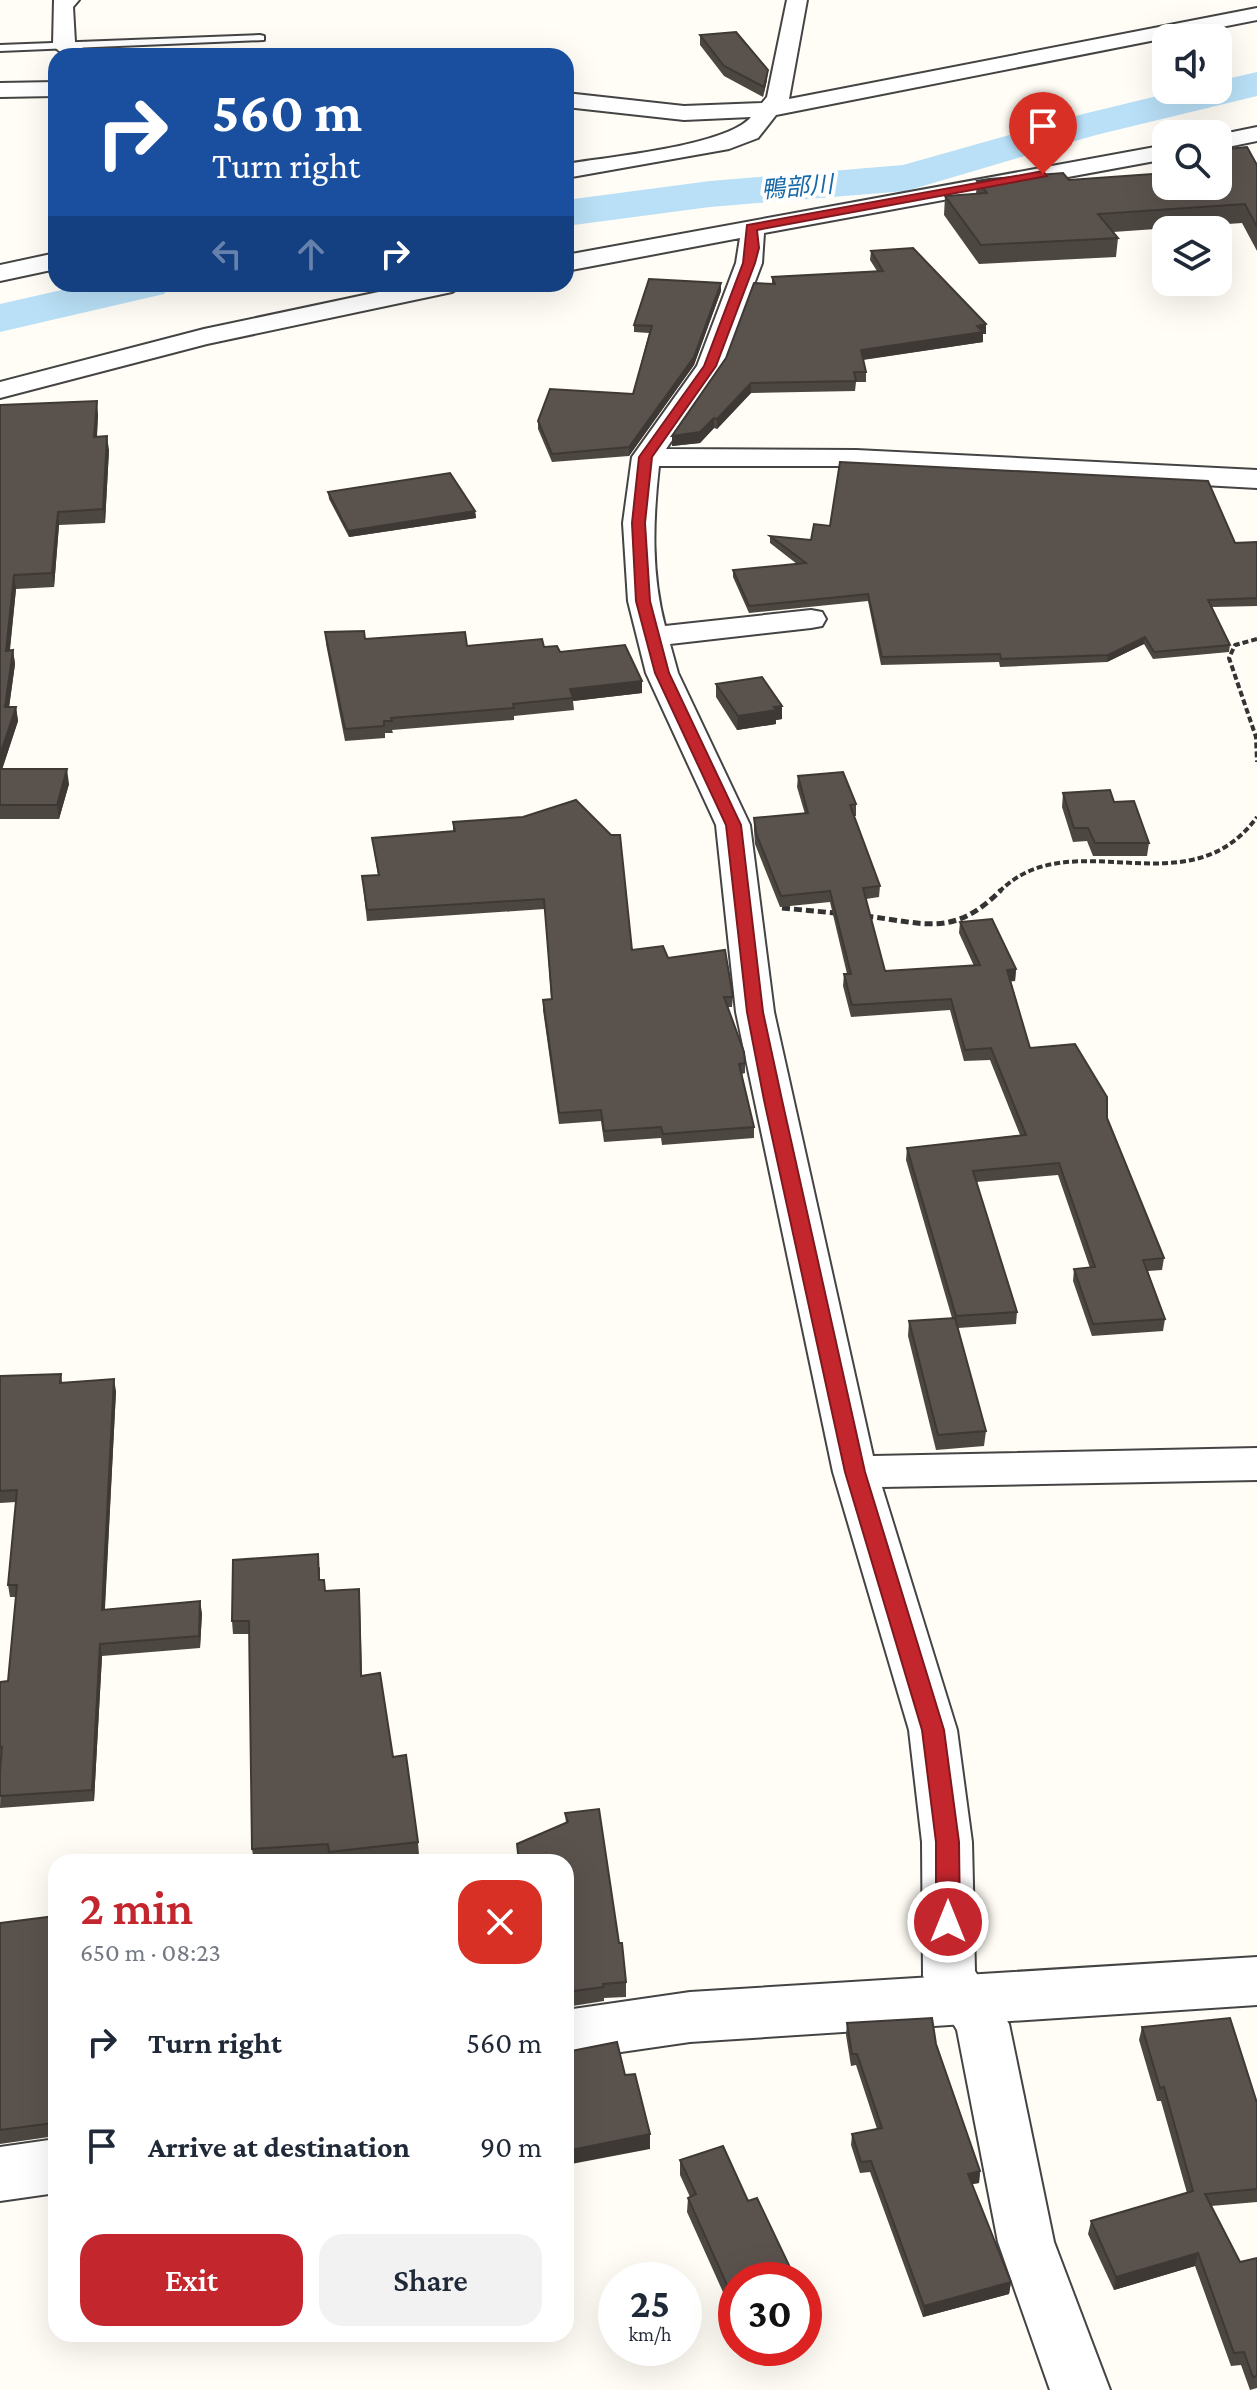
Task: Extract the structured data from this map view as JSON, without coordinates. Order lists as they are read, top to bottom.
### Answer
{
  "water": ["鴨部川"],
  "page": {
    "turn": ["560 m", "Turn right"],
    "heading": ["2 min", "650 m · 08:23"],
    "list": [
      {
        "name": "Turn right",
        "value": "560 m"
      },
      {
        "name": "Arrive at destination",
        "value": "90 m"
      }
    ],
    "buttons": ["Exit", "Share"],
    "speed": "25 km/h",
    "limit": "30"
  }
}
